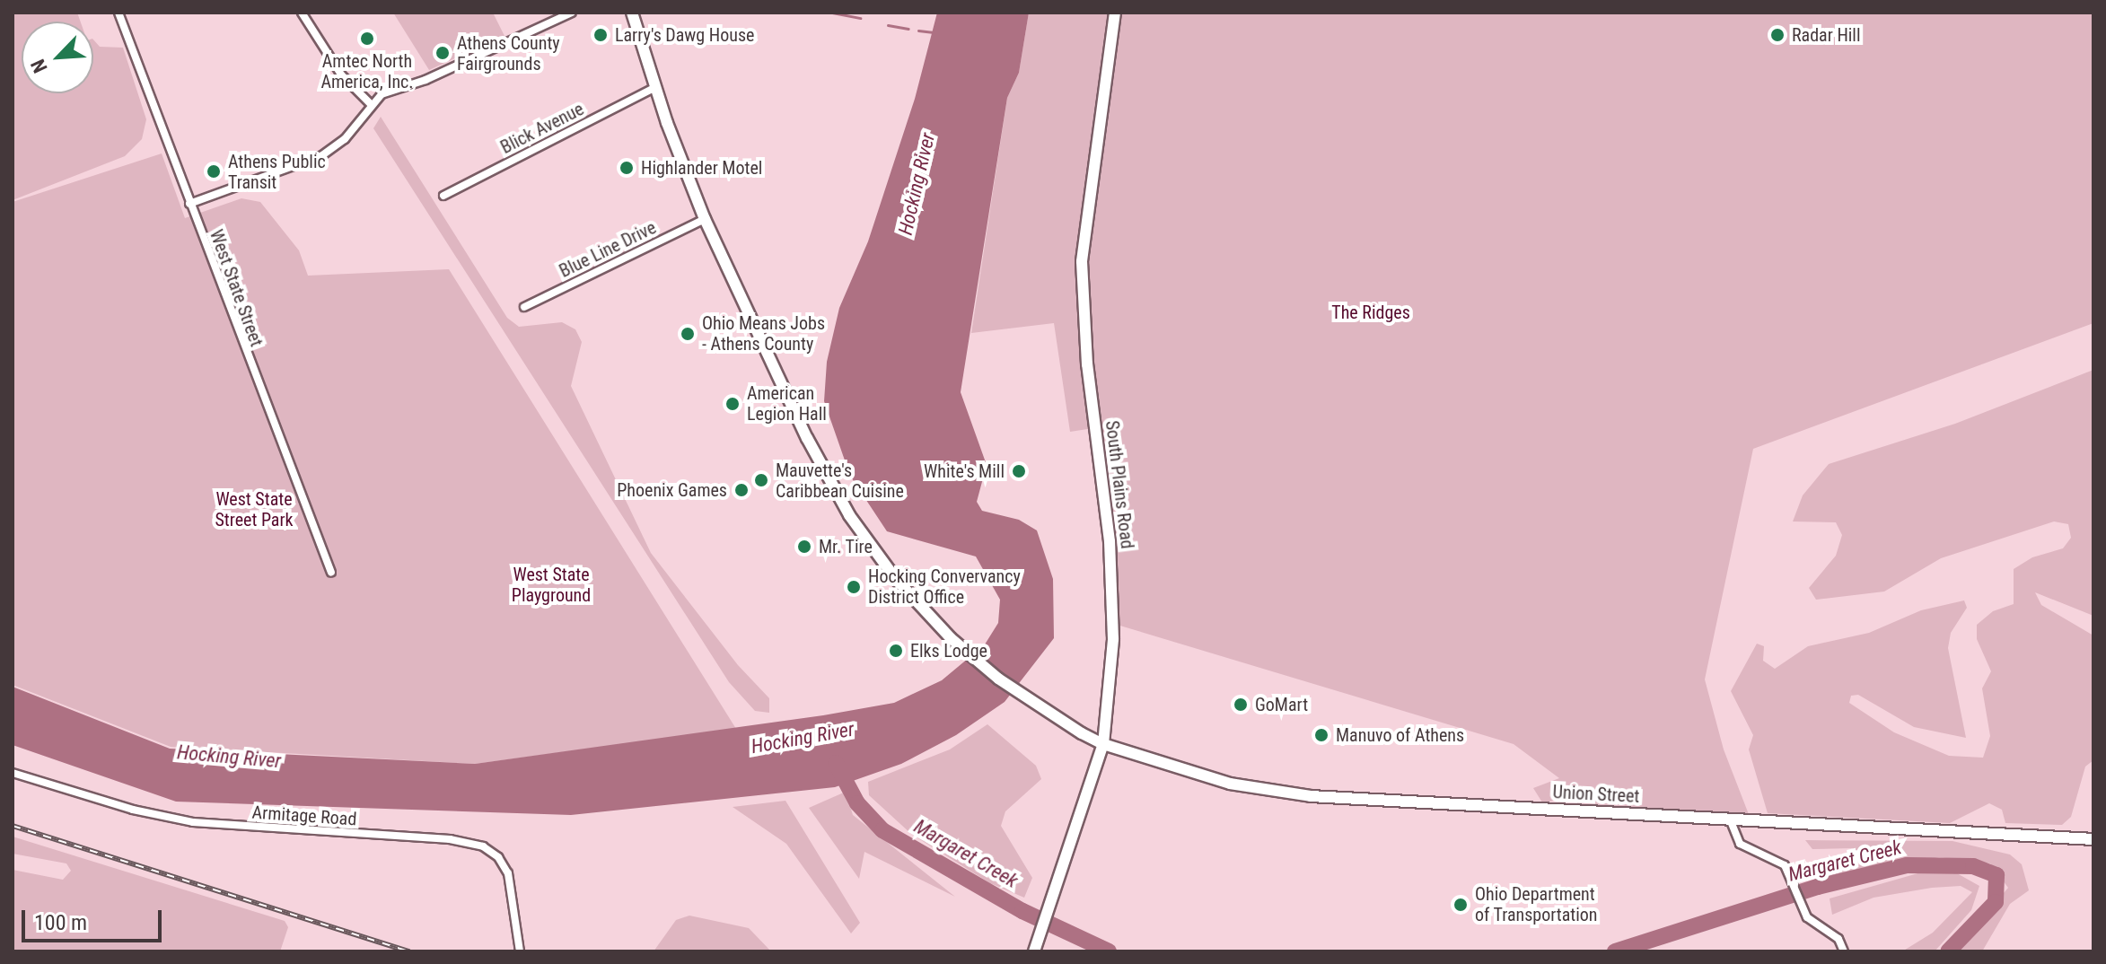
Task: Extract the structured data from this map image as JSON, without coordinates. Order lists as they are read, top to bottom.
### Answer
{
  "streets": {
    "main road": ["South Plains Road", "Union Street"],
    "street": [
      "Blick Avenue",
      "Blue Line Drive",
      "West State Street",
      "Armitage Road"
    ]
  },
  "crossings": [
    ["Blick Avenue", "Union Street"],
    ["Blue Line Drive", "Union Street"],
    ["South Plains Road", "Union Street"]
  ],
  "water": ["Hocking River", "Margaret Creek"],
  "parks": ["The Ridges", "West State Street Park", "West State Playground"],
  "places": [
    "Larry's Dawg House",
    "Radar Hill",
    "Amtec North America, Inc.",
    "Athens County Fairgrounds",
    "Highlander Motel",
    "Athens Public Transit",
    "Ohio Means Jobs - Athens County",
    "American Legion Hall",
    "White's Mill",
    "Mauvette's Caribbean Cuisine",
    "Phoenix Games",
    "Mr. Tire",
    "Hocking Convervancy District Office",
    "Elks Lodge",
    "GoMart",
    "Manuvo of Athens",
    "Ohio Department of Transportation"
  ],
  "scale_bar": "100 m",
  "north": "bottom left"
}
